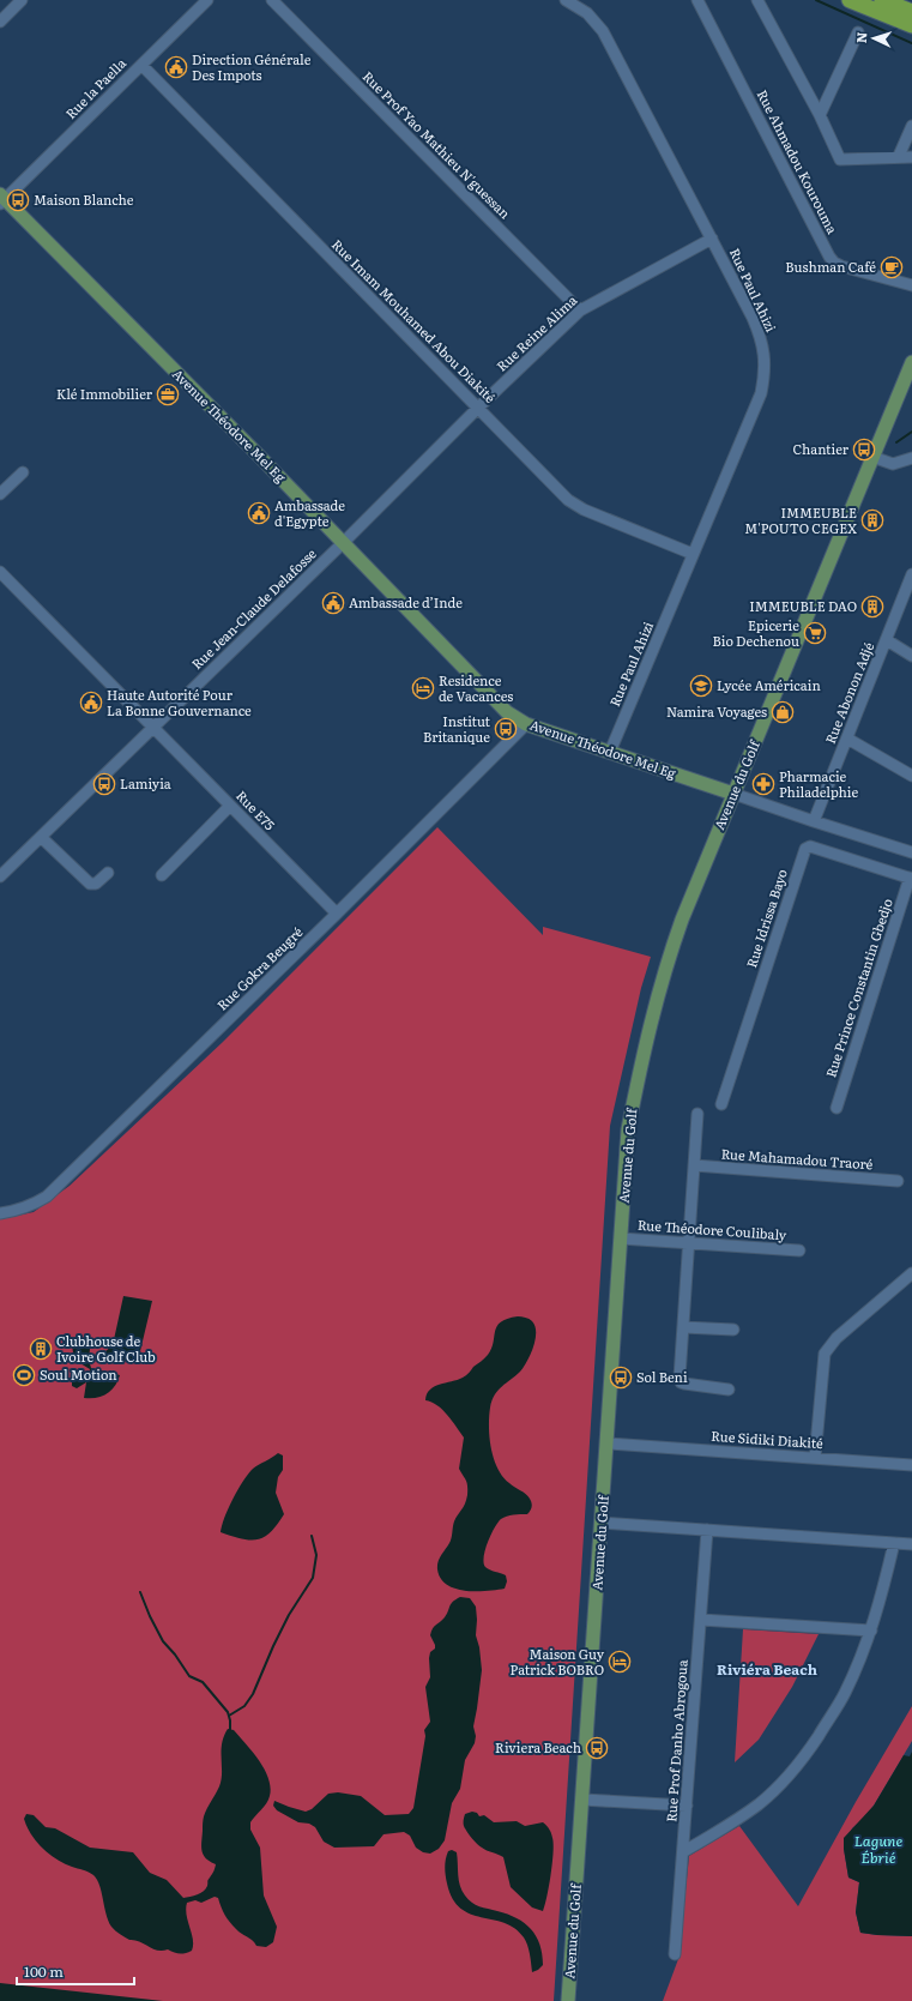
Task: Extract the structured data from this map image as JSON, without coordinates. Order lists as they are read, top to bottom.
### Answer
{
  "streets": {
    "main road": ["Avenue Théodore Mel Eg", "Avenue du Golf"],
    "street": [
      "Rue la Paella",
      "Rue Prof Yao Mathieu N'guessan",
      "Rue Ahmadou Kourouma",
      "Rue Paul Ahizi",
      "Rue Imam Mouhamed Abou Diakité",
      "Rue Reine Alima",
      "Rue Jean-Claude Delafosse",
      "Rue Abonon Adjé",
      "Rue E75",
      "Rue Idrissa Bayo",
      "Rue Gokra Beugré",
      "Rue Prince Constantin Gbedjo",
      "Rue Mahamadou Traoré",
      "Rue Théodore Coulibaly",
      "Rue Sidiki Diakité",
      "Rue Prof Danho Abrogoua"
    ]
  },
  "crossings": [
    ["Rue la Paella", "Rue Imam Mouhamed Abou Diakité"],
    ["Rue la Paella", "Avenue Théodore Mel Eg"],
    ["Rue Prof Yao Mathieu N'guessan", "Rue Reine Alima"],
    ["Rue Paul Ahizi", "Rue Imam Mouhamed Abou Diakité"],
    ["Rue Paul Ahizi", "Rue Reine Alima"],
    ["Rue Paul Ahizi", "Avenue Théodore Mel Eg"],
    ["Rue Imam Mouhamed Abou Diakité", "Rue Reine Alima"],
    ["Rue Reine Alima", "Avenue Théodore Mel Eg"],
    ["Rue Reine Alima", "Rue Jean-Claude Delafosse"],
    ["Avenue Théodore Mel Eg", "Rue Jean-Claude Delafosse"],
    ["Avenue Théodore Mel Eg", "Avenue du Golf"],
    ["Avenue Théodore Mel Eg", "Rue Gokra Beugré"],
    ["Rue Jean-Claude Delafosse", "Rue E75"],
    ["Avenue du Golf", "Rue Théodore Coulibaly"],
    ["Avenue du Golf", "Rue Sidiki Diakité"],
    ["Rue E75", "Rue Gokra Beugré"],
    ["Rue Idrissa Bayo", "Rue Prince Constantin Gbedjo"]
  ],
  "districts": ["Riviéra Beach"],
  "water": ["Lagune Ébrié"],
  "places": {
    "public building": [
      "Direction Générale Des Impots",
      "Ambassade d'Egypte",
      "Ambassade d’Inde",
      "Haute Autorité Pour La Bonne Gouvernance"
    ],
    "bus stop": [
      "Maison Blanche",
      "Chantier",
      "Institut Britanique",
      "Lamiyia",
      "Sol Beni",
      "Riviera Beach"
    ],
    "cafe": ["Bushman Café"],
    "office": ["Klé Immobilier"],
    "building": ["IMMEUBLE M'POUTO CEGEX", "IMMEUBLE DAO", "Clubhouse de Ivoire Golf Club"],
    "supermarket": ["Epicerie Bio Dechenou"],
    "school or university": ["Lycée Américain"],
    "hotel": ["Residence de Vacances", "Maison Guy Patrick BOBRO"],
    "shop": ["Namira Voyages"],
    "pharmacy": ["Pharmacie Philadelphie"],
    "sports": ["Soul Motion"]
  },
  "scale_bar": "100 m",
  "north": "left"
}
